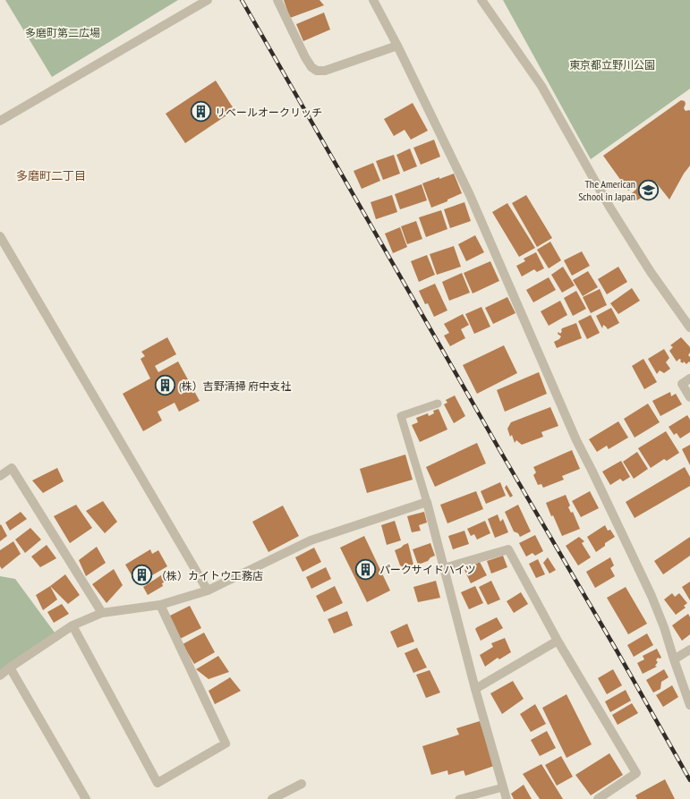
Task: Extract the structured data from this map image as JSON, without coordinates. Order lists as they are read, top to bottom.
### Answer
{
  "districts": ["多磨町二丁目"],
  "parks": ["多磨町第二広場", "東京都立野川公園"],
  "places": {
    "building": [
      "リベールオークリッチ",
      "(株）吉野清掃 府中支社",
      "パークサイドハイツ",
      "（株）カイトウ工務店"
    ],
    "school or university": ["The American School in Japan"]
  }
}
